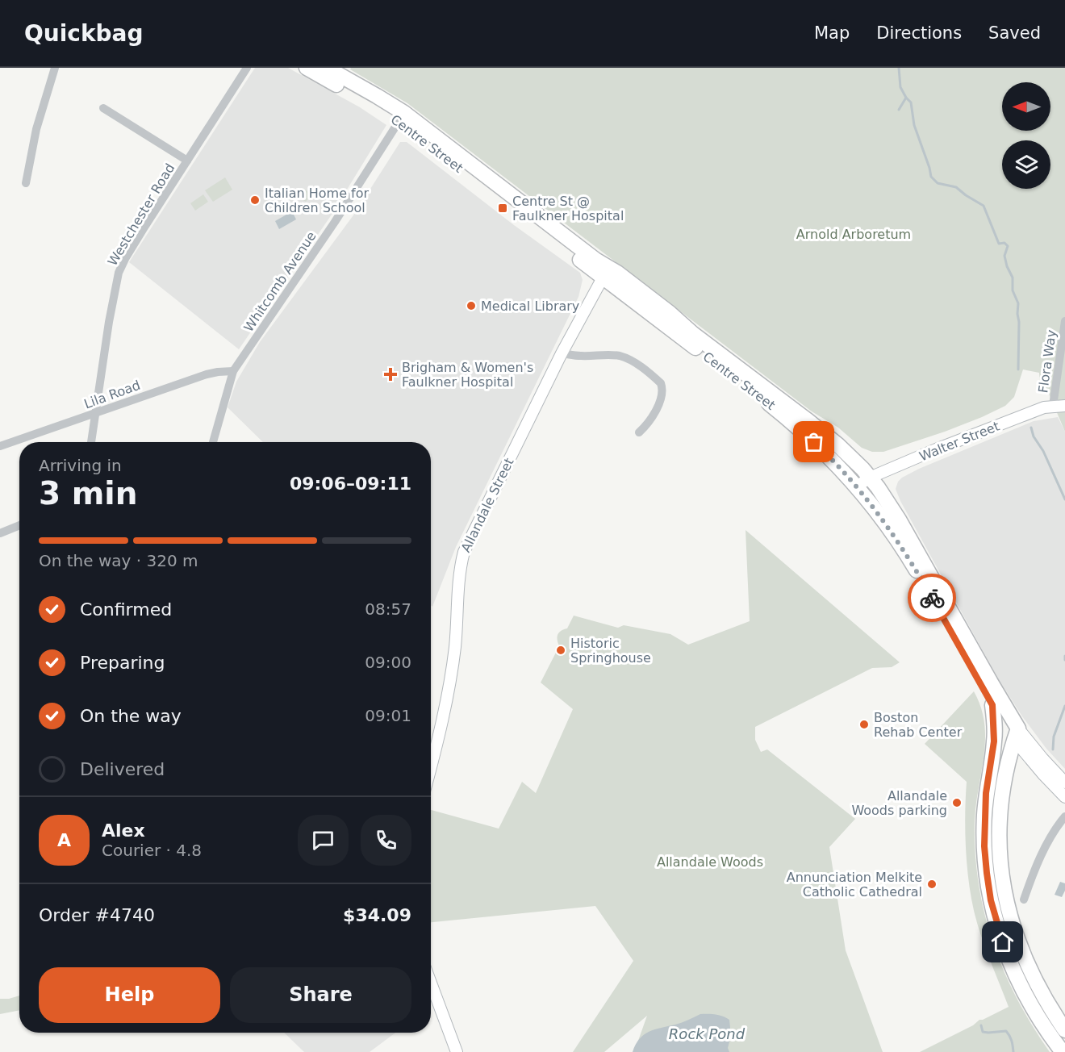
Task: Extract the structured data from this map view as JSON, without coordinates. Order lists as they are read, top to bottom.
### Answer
{
  "streets": {
    "highway": ["Centre Street"],
    "street": [
      "Westchester Road",
      "Whitcomb Avenue",
      "Flora Way",
      "Lila Road",
      "Walter Street",
      "Allandale Street"
    ]
  },
  "crossings": [
    ["Centre Street", "Whitcomb Avenue"],
    ["Centre Street", "Walter Street"],
    ["Centre Street", "Allandale Street"],
    ["Westchester Road", "Lila Road"],
    ["Whitcomb Avenue", "Lila Road"],
    ["Flora Way", "Walter Street"]
  ],
  "water": ["Rock Pond"],
  "parks": ["Arnold Arboretum", "Allandale Woods"],
  "places": {
    "other": [
      "Italian Home for Children School",
      "Medical Library",
      "Historic Springhouse",
      "Boston Rehab Center",
      "Allandale Woods parking",
      "Annunciation Melkite Catholic Cathedral"
    ],
    "transit": ["Centre St @ Faulkner Hospital"],
    "health": ["Brigham & Women's Faulkner Hospital"]
  },
  "north": "left",
  "page": {
    "header": "Quickbag",
    "nav": ["Map", "Directions", "Saved"],
    "heading": ["3 min", "Arriving in", "09:06–09:11"],
    "panel": [
      "Alex",
      "Courier · 4.8",
      "Order #4740",
      "$34.09"
    ],
    "bar": "On the way · 320 m",
    "list": [
      ["Confirmed", "08:57"],
      ["Preparing", "09:00"],
      ["On the way", "09:01"],
      "Delivered"
    ],
    "round": "A",
    "buttons": ["Help", "Share"]
  }
}
